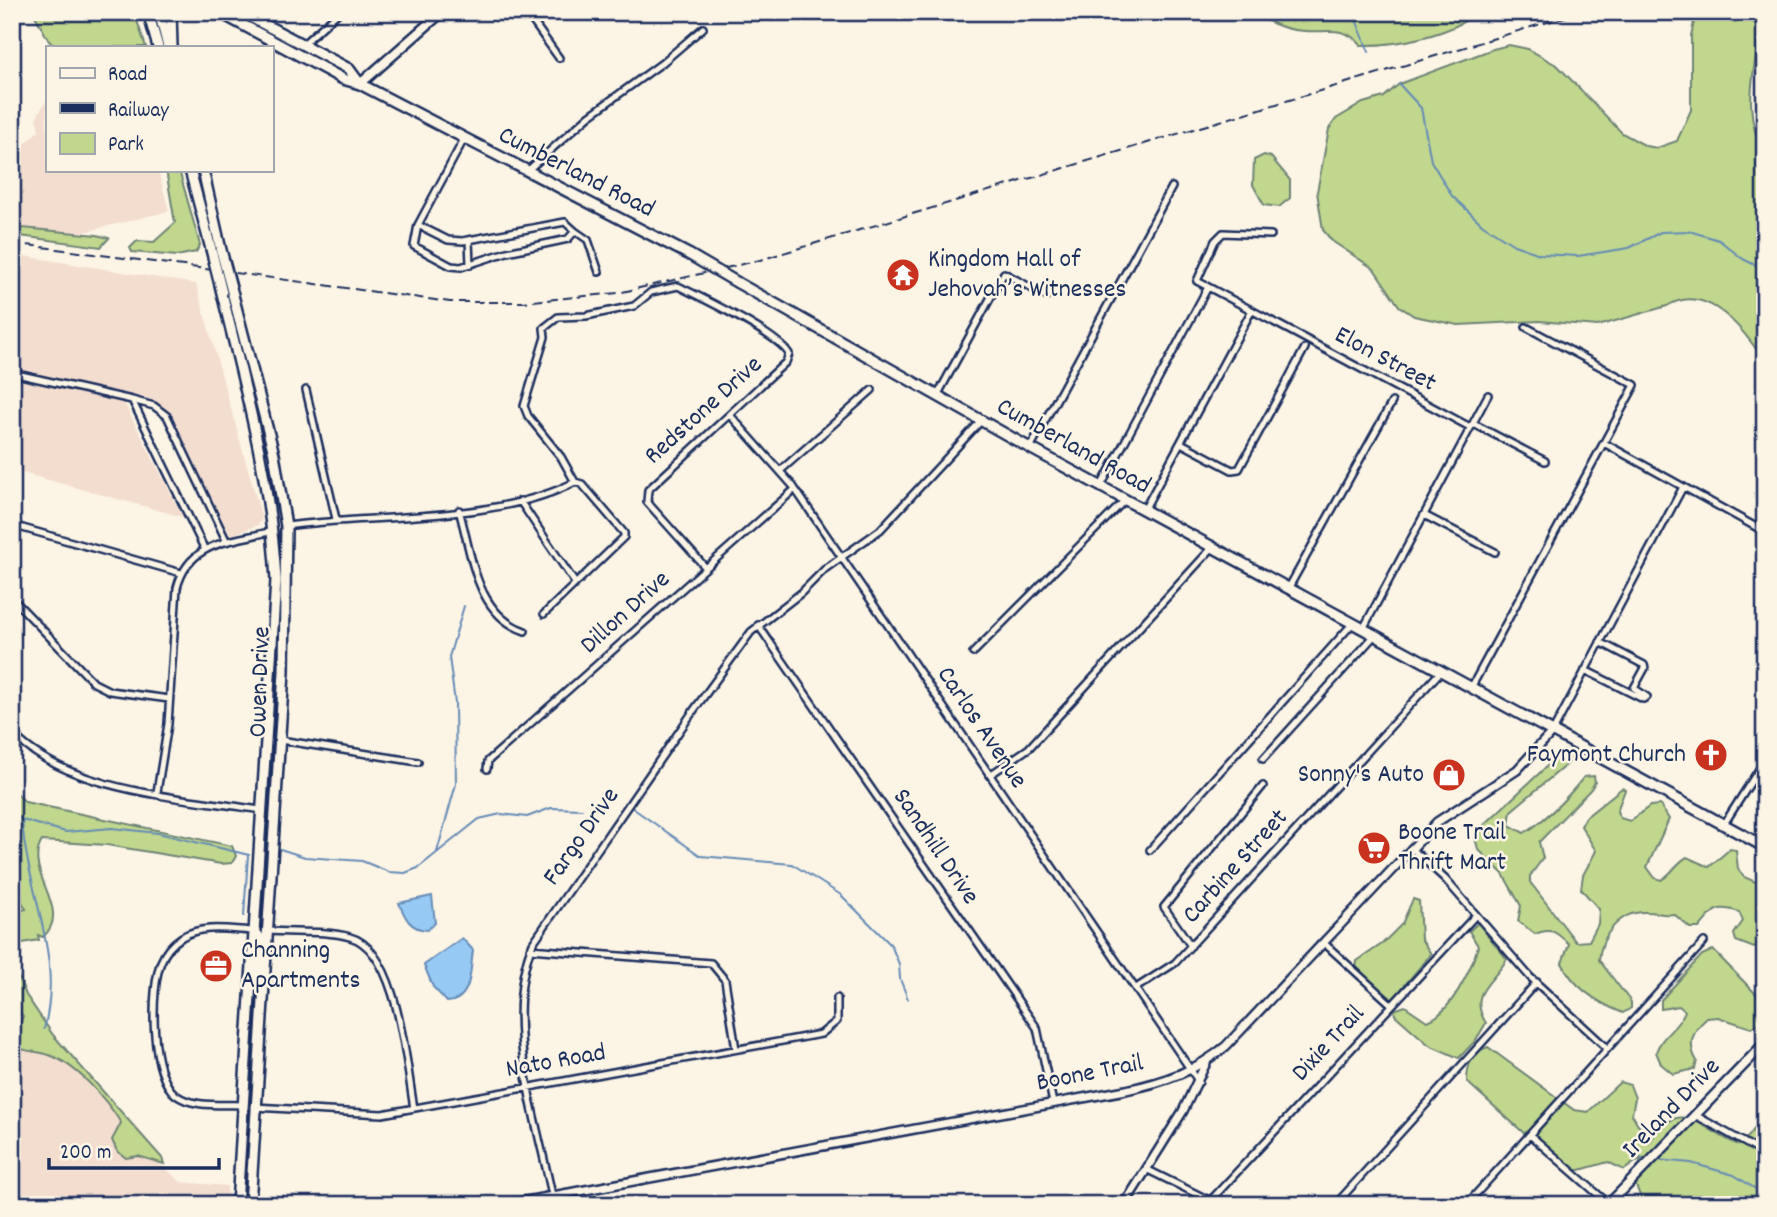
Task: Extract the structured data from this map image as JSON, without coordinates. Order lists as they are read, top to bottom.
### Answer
{
  "streets": {
    "main road": ["Cumberland Road", "Owen Drive", "Ireland Drive"],
    "street": [
      "Elon Street",
      "Redstone Drive",
      "Dillon Drive",
      "Carlos Avenue",
      "Fargo Drive",
      "Sandhill Drive",
      "Carbine Street",
      "Dixie Trail",
      "Nato Road",
      "Boone Trail"
    ]
  },
  "crossings": [
    ["Cumberland Road", "Fargo Drive"],
    ["Cumberland Road", "Carbine Street"],
    ["Cumberland Road", "Boone Trail"],
    ["Redstone Drive", "Dillon Drive"],
    ["Redstone Drive", "Carlos Avenue"],
    ["Dillon Drive", "Carlos Avenue"],
    ["Owen Drive", "Nato Road"],
    ["Carlos Avenue", "Fargo Drive"],
    ["Carlos Avenue", "Carbine Street"],
    ["Carlos Avenue", "Boone Trail"],
    ["Fargo Drive", "Sandhill Drive"],
    ["Fargo Drive", "Nato Road"],
    ["Fargo Drive", "Boone Trail"],
    ["Sandhill Drive", "Boone Trail"]
  ],
  "places": {
    "temple": ["Kingdom Hall of Jehovah’s Witnesses"],
    "church": ["Faymont Church"],
    "shop": ["Sonny's Auto"],
    "supermarket": ["Boone Trail Thrift Mart"],
    "office": ["Channing Apartments"]
  },
  "legend": ["Road", "Railway", "Park"],
  "scale_bar": "200 m"
}
